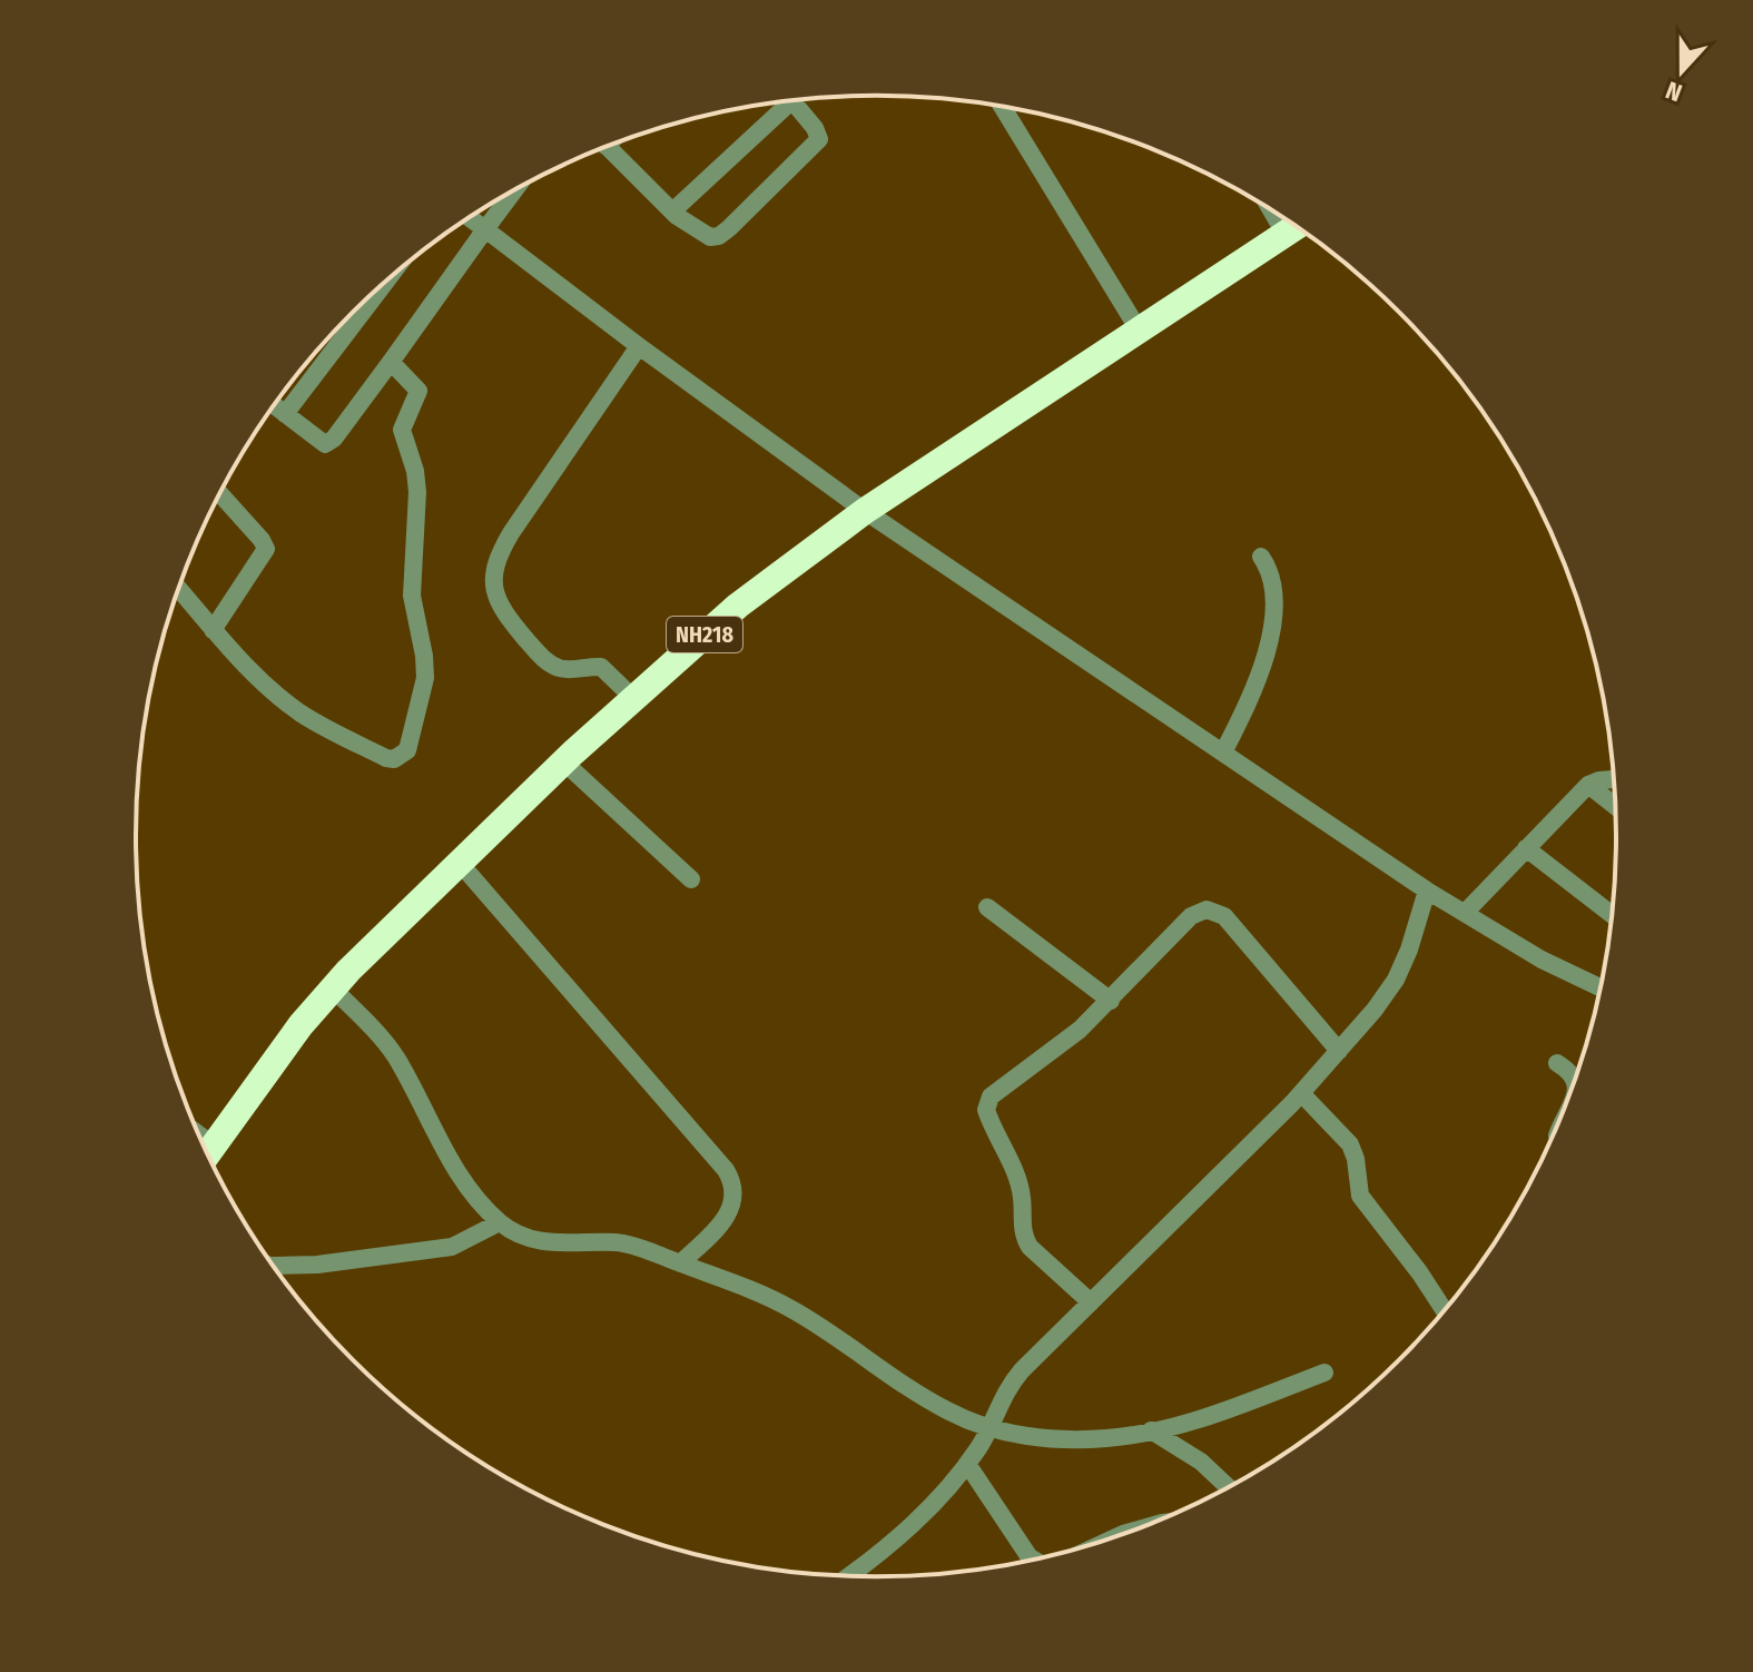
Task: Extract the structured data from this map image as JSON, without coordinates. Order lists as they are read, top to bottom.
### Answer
{
  "streets": {
    "highway": ["NH218"]
  },
  "north": "bottom"
}
